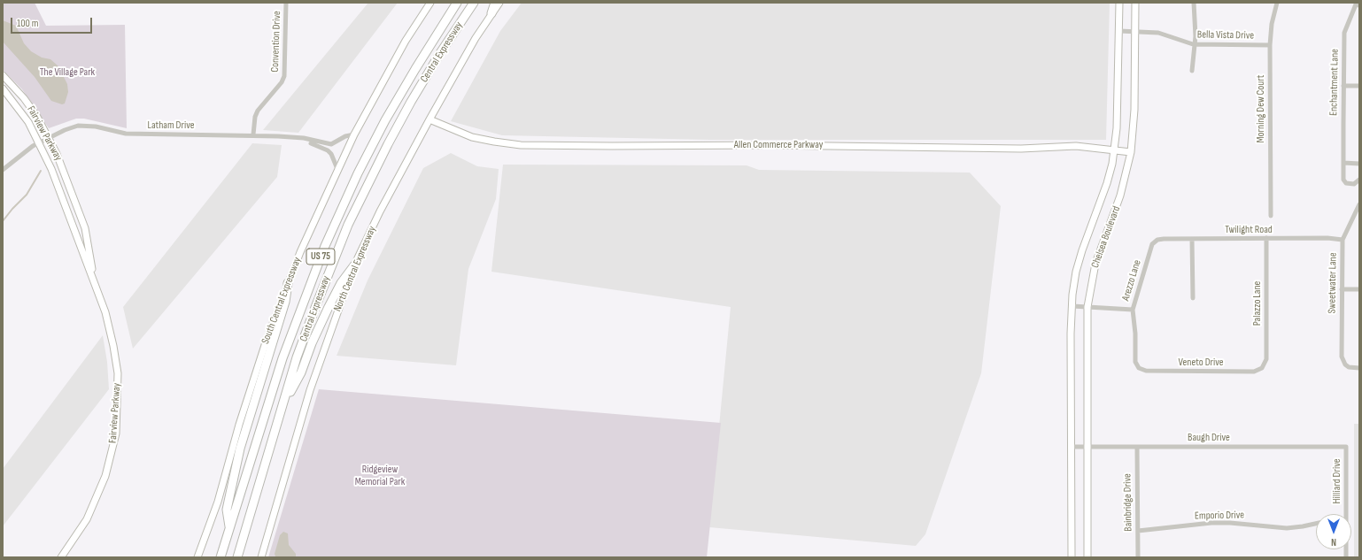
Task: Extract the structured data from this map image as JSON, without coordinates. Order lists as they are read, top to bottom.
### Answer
{
  "streets": {
    "highway": ["Central Expressway", "US 75"],
    "main road": [
      "Fairview Parkway",
      "Allen Commerce Parkway",
      "Chelsea Boulevard",
      "North Central Expressway",
      "South Central Expressway"
    ],
    "street": [
      "Bella Vista Drive",
      "Convention Drive",
      "Enchantment Lane",
      "Morning Dew Court",
      "Latham Drive",
      "Twilight Road",
      "Arezzo Lane",
      "Sweetwater Lane",
      "Palazzo Lane",
      "Veneto Drive",
      "Baugh Drive",
      "Hilliard Drive",
      "Bainbridge Drive",
      "Emporio Drive"
    ]
  },
  "crossings": [
    ["Bella Vista Drive", "Morning Dew Court"],
    ["Bella Vista Drive", "Chelsea Boulevard"],
    ["Convention Drive", "Latham Drive"],
    ["Latham Drive", "Fairview Parkway"],
    ["Latham Drive", "South Central Expressway"],
    ["Allen Commerce Parkway", "Chelsea Boulevard"],
    ["Allen Commerce Parkway", "North Central Expressway"],
    ["Twilight Road", "Arezzo Lane"],
    ["Twilight Road", "Sweetwater Lane"],
    ["Twilight Road", "Palazzo Lane"],
    ["Chelsea Boulevard", "Baugh Drive"],
    ["Arezzo Lane", "Veneto Drive"],
    ["Palazzo Lane", "Veneto Drive"],
    ["Baugh Drive", "Hilliard Drive"],
    ["Baugh Drive", "Bainbridge Drive"],
    ["Bainbridge Drive", "Emporio Drive"]
  ],
  "parks": ["The Village Park", "Ridgeview Memorial Park"],
  "scale_bar": "100 m",
  "north": "bottom"
}
